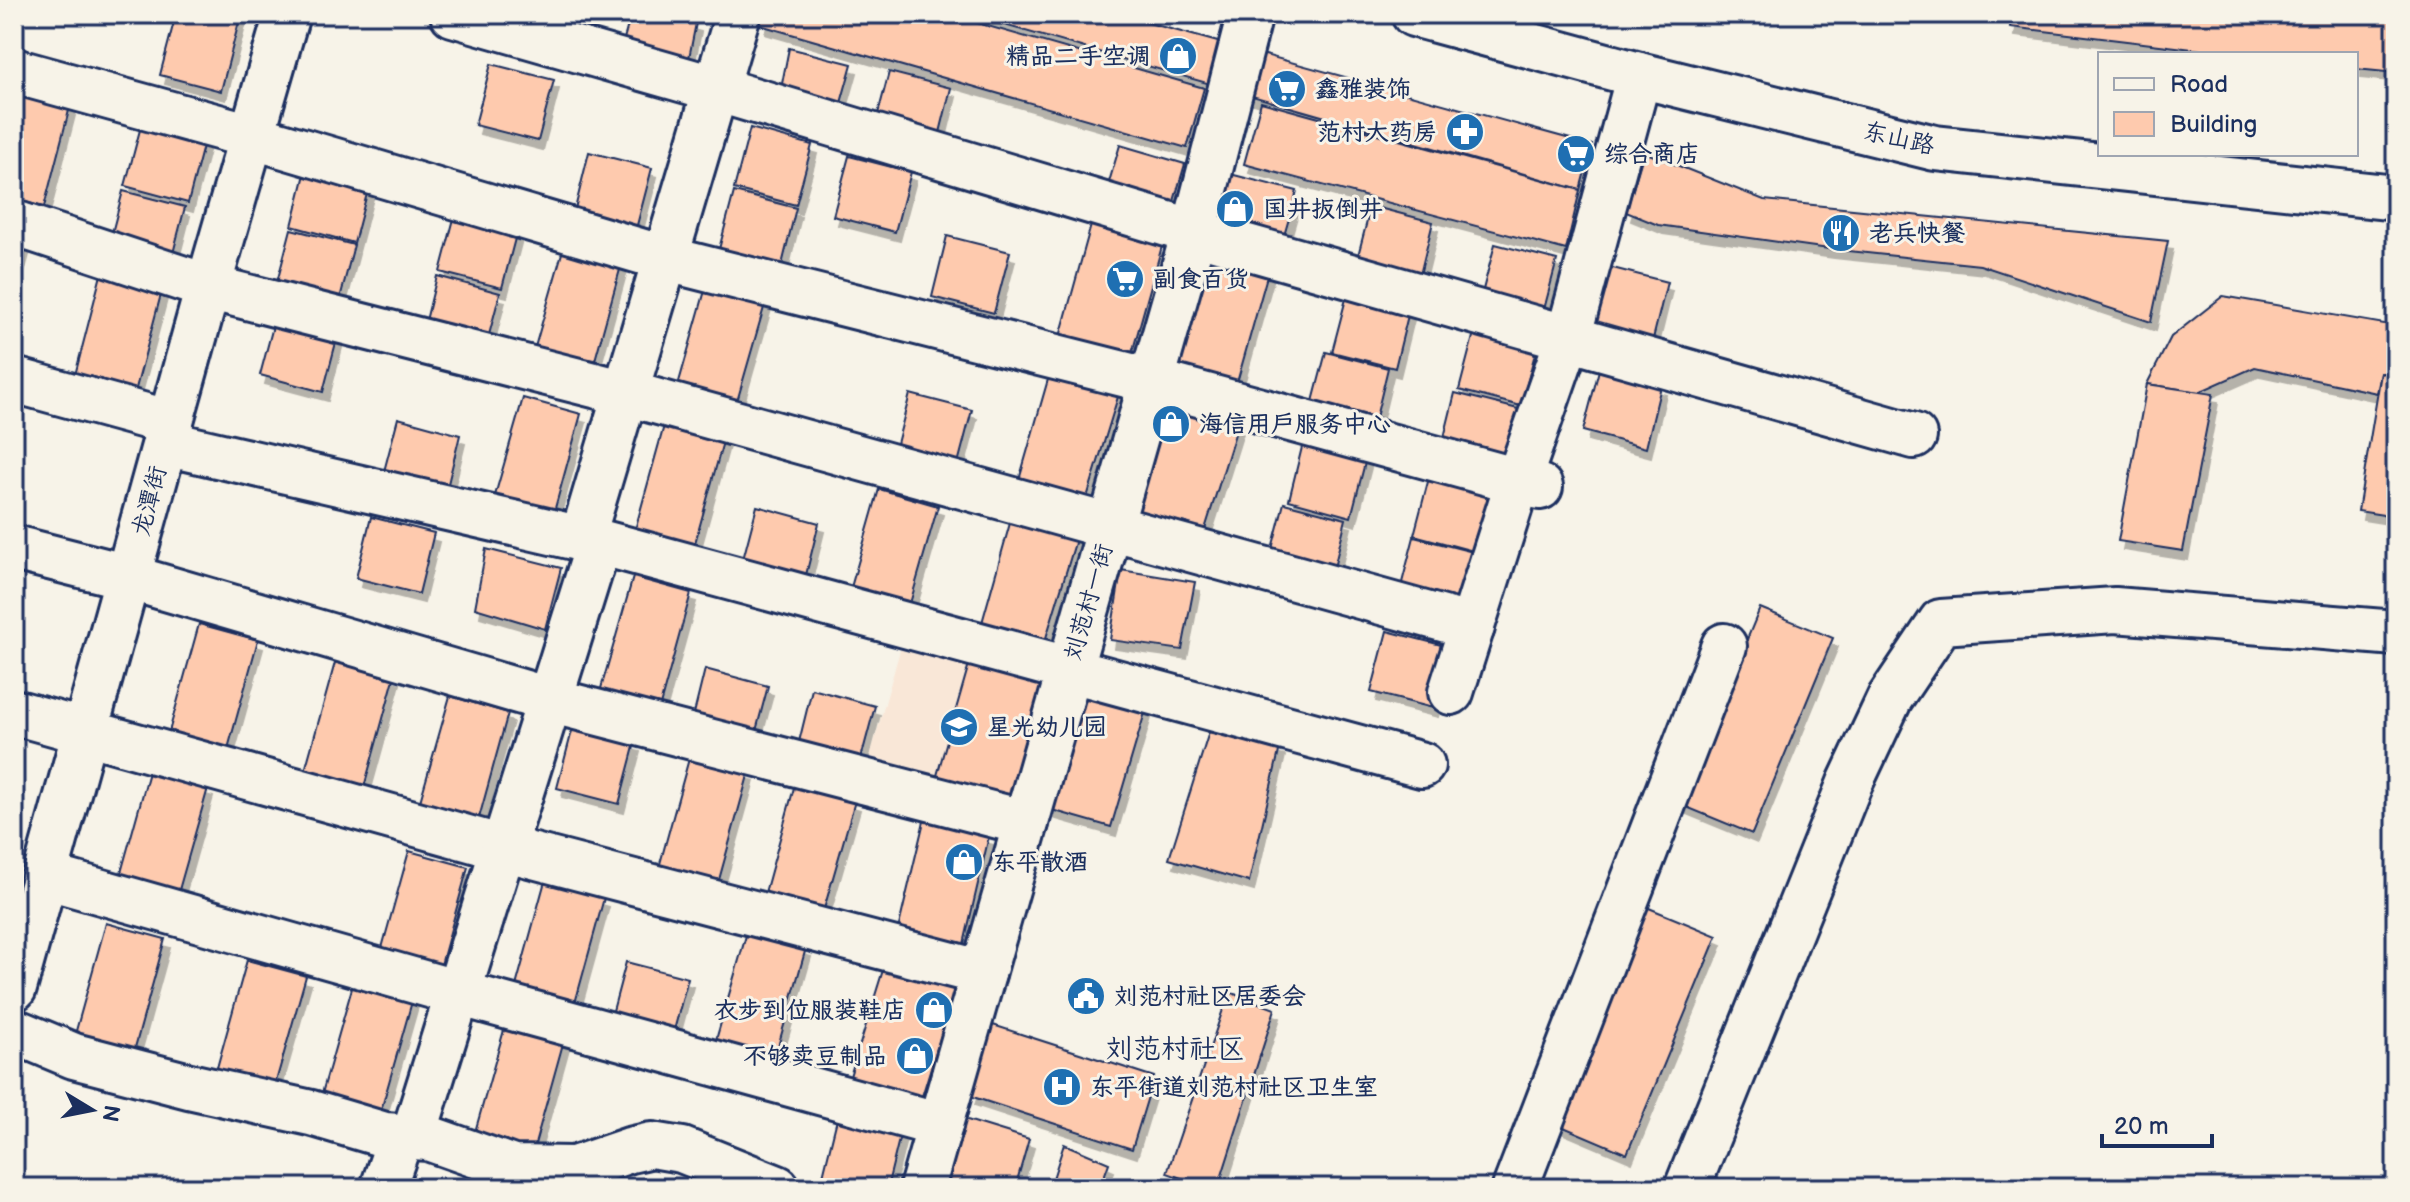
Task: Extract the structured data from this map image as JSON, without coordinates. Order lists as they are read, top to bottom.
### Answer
{
  "streets": {
    "street": ["东山路", "龙潭街", "刘范村一街"]
  },
  "districts": ["刘范村社区"],
  "places": {
    "shop": [
      "精品二手空调",
      "国井扳倒井",
      "海信用户服务中心",
      "东平散酒",
      "衣步到位服装鞋店",
      "不够卖豆制品"
    ],
    "supermarket": ["鑫雅装饰", "综合商店", "副食百货"],
    "pharmacy": ["范村大药房"],
    "restaurant": ["老兵快餐"],
    "school or university": ["星光幼儿园"],
    "public building": ["刘范村社区居委会"],
    "hospital": ["东平街道刘范村社区卫生室"]
  },
  "legend": ["Road", "Building"],
  "scale_bar": "20 m",
  "north": "right"
}
